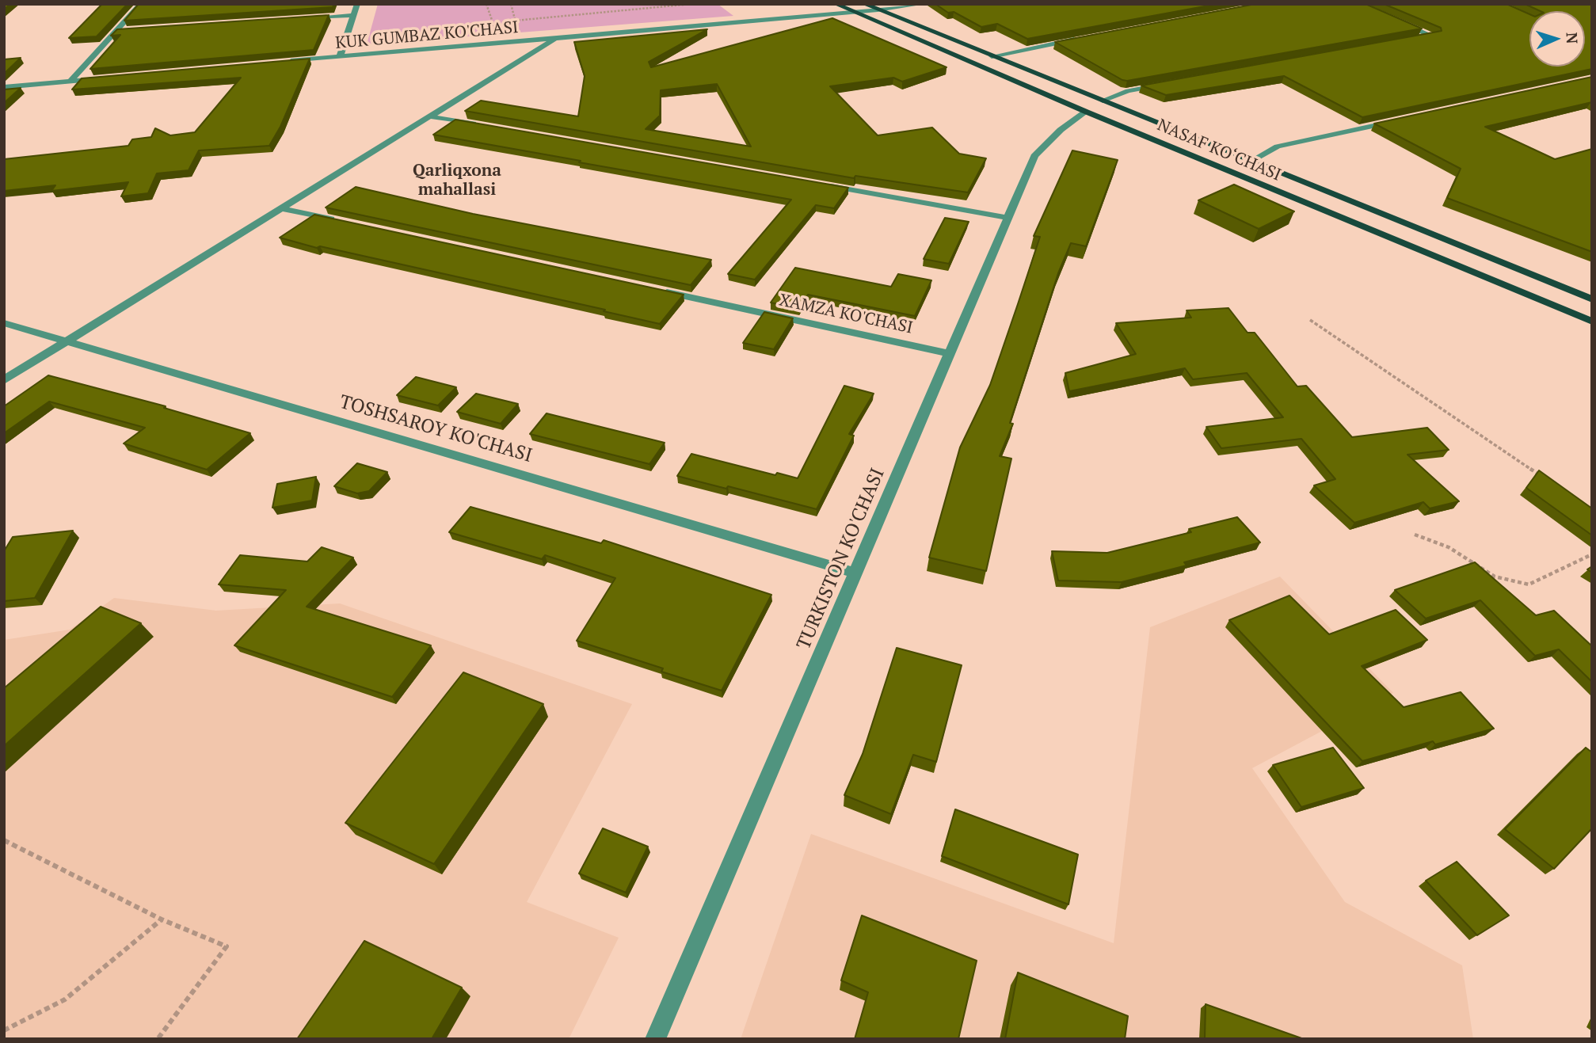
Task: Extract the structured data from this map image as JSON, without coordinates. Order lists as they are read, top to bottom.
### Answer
{
  "streets": {
    "main road": ["NASAF KO‘CHASI"],
    "street": [
      "KUK GUMBAZ KO'CHASI",
      "XAMZA KO'CHASI",
      "TOSHSAROY KO'CHASI",
      "TURKISTON KO'CHASI"
    ]
  },
  "crossings": [
    ["KUK GUMBAZ KO'CHASI", "NASAF KO‘CHASI"],
    ["NASAF KO‘CHASI", "TURKISTON KO'CHASI"],
    ["XAMZA KO'CHASI", "TURKISTON KO'CHASI"],
    ["TOSHSAROY KO'CHASI", "TURKISTON KO'CHASI"]
  ],
  "districts": ["Qarliqxona mahallasi"],
  "north": "right"
}
